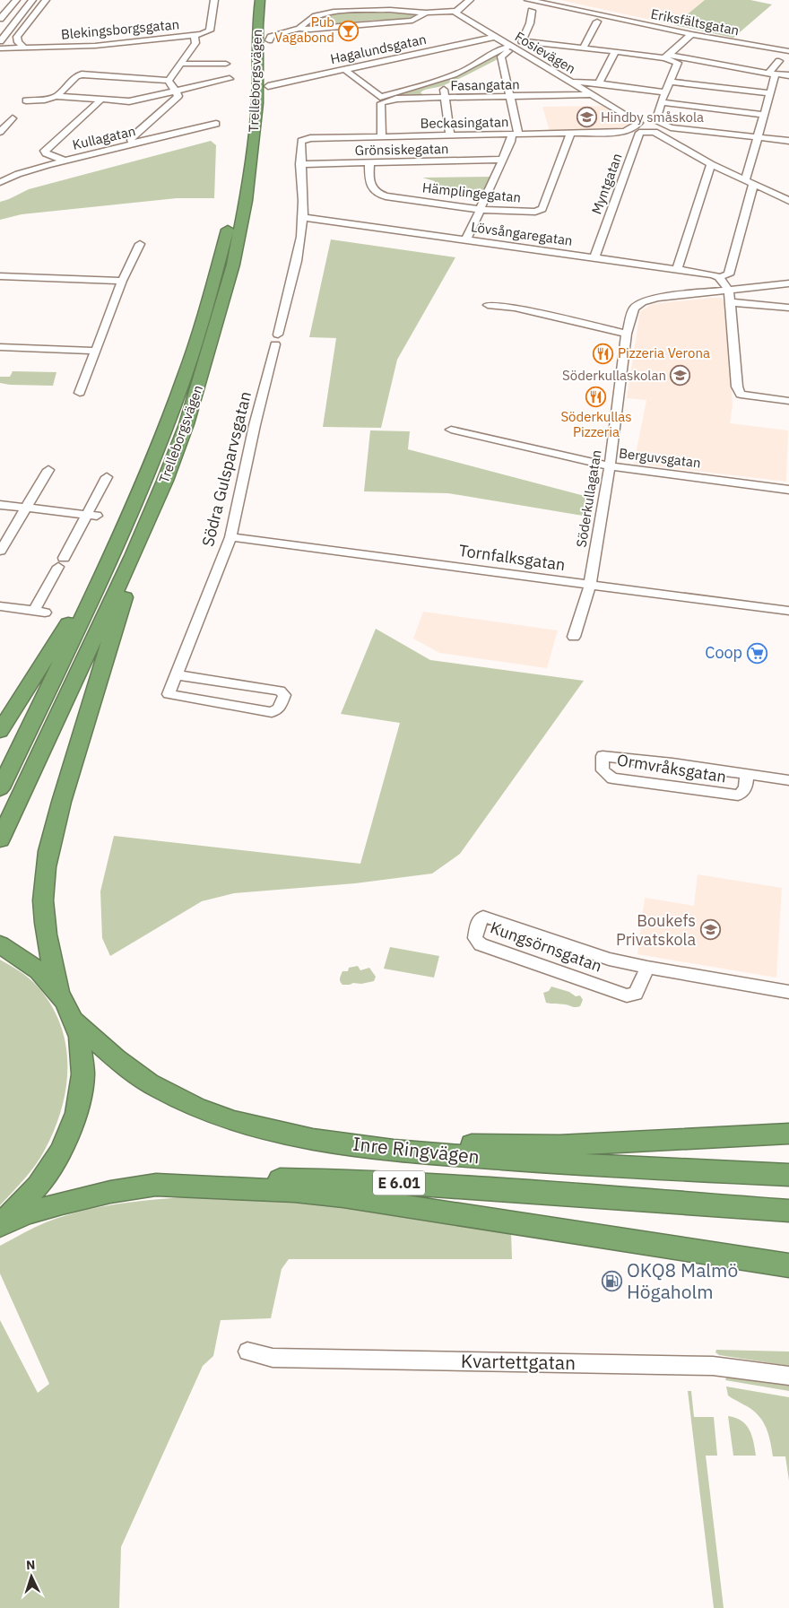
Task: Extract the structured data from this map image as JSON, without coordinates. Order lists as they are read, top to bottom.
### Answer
{
  "streets": {
    "highway": ["Trelleborgsvägen", "Inre Ringvägen", "E 6.01"],
    "street": [
      "Eriksfältsgatan",
      "Blekingsborgsgatan",
      "Hagalundsgatan",
      "Fosievägen",
      "Fasangatan",
      "Beckasingatan",
      "Kullagatan",
      "Grönsiskegatan",
      "Myntgatan",
      "Hämplingegatan",
      "Lövsångaregatan",
      "Berguvsgatan",
      "Södra Gulsparvsgatan",
      "Söderkullagatan",
      "Tornfalksgatan",
      "Ormvråksgatan",
      "Kungsörnsgatan",
      "Kvartettgatan"
    ]
  },
  "crossings": [
    ["Hagalundsgatan", "Fosievägen"],
    ["Fosievägen", "Fasangatan"],
    ["Fosievägen", "Beckasingatan"],
    ["Beckasingatan", "Hämplingegatan"],
    ["Beckasingatan", "Södra Gulsparvsgatan"],
    ["Grönsiskegatan", "Hämplingegatan"],
    ["Grönsiskegatan", "Södra Gulsparvsgatan"],
    ["Myntgatan", "Lövsångaregatan"],
    ["Lövsångaregatan", "Södra Gulsparvsgatan"],
    ["Berguvsgatan", "Söderkullagatan"],
    ["Södra Gulsparvsgatan", "Tornfalksgatan"],
    ["Söderkullagatan", "Tornfalksgatan"],
    ["Inre Ringvägen", "E 6.01"]
  ],
  "places": {
    "bar": ["Pub Vagabond"],
    "school or university": ["Hindby småskola", "Söderkullaskolan", "Boukefs Privatskola"],
    "restaurant": ["Pizzeria Verona", "Söderkullas Pizzeria"],
    "supermarket": ["Coop"],
    "fuel station": ["OKQ8 Malmö Högaholm"]
  },
  "north": "top"
}
